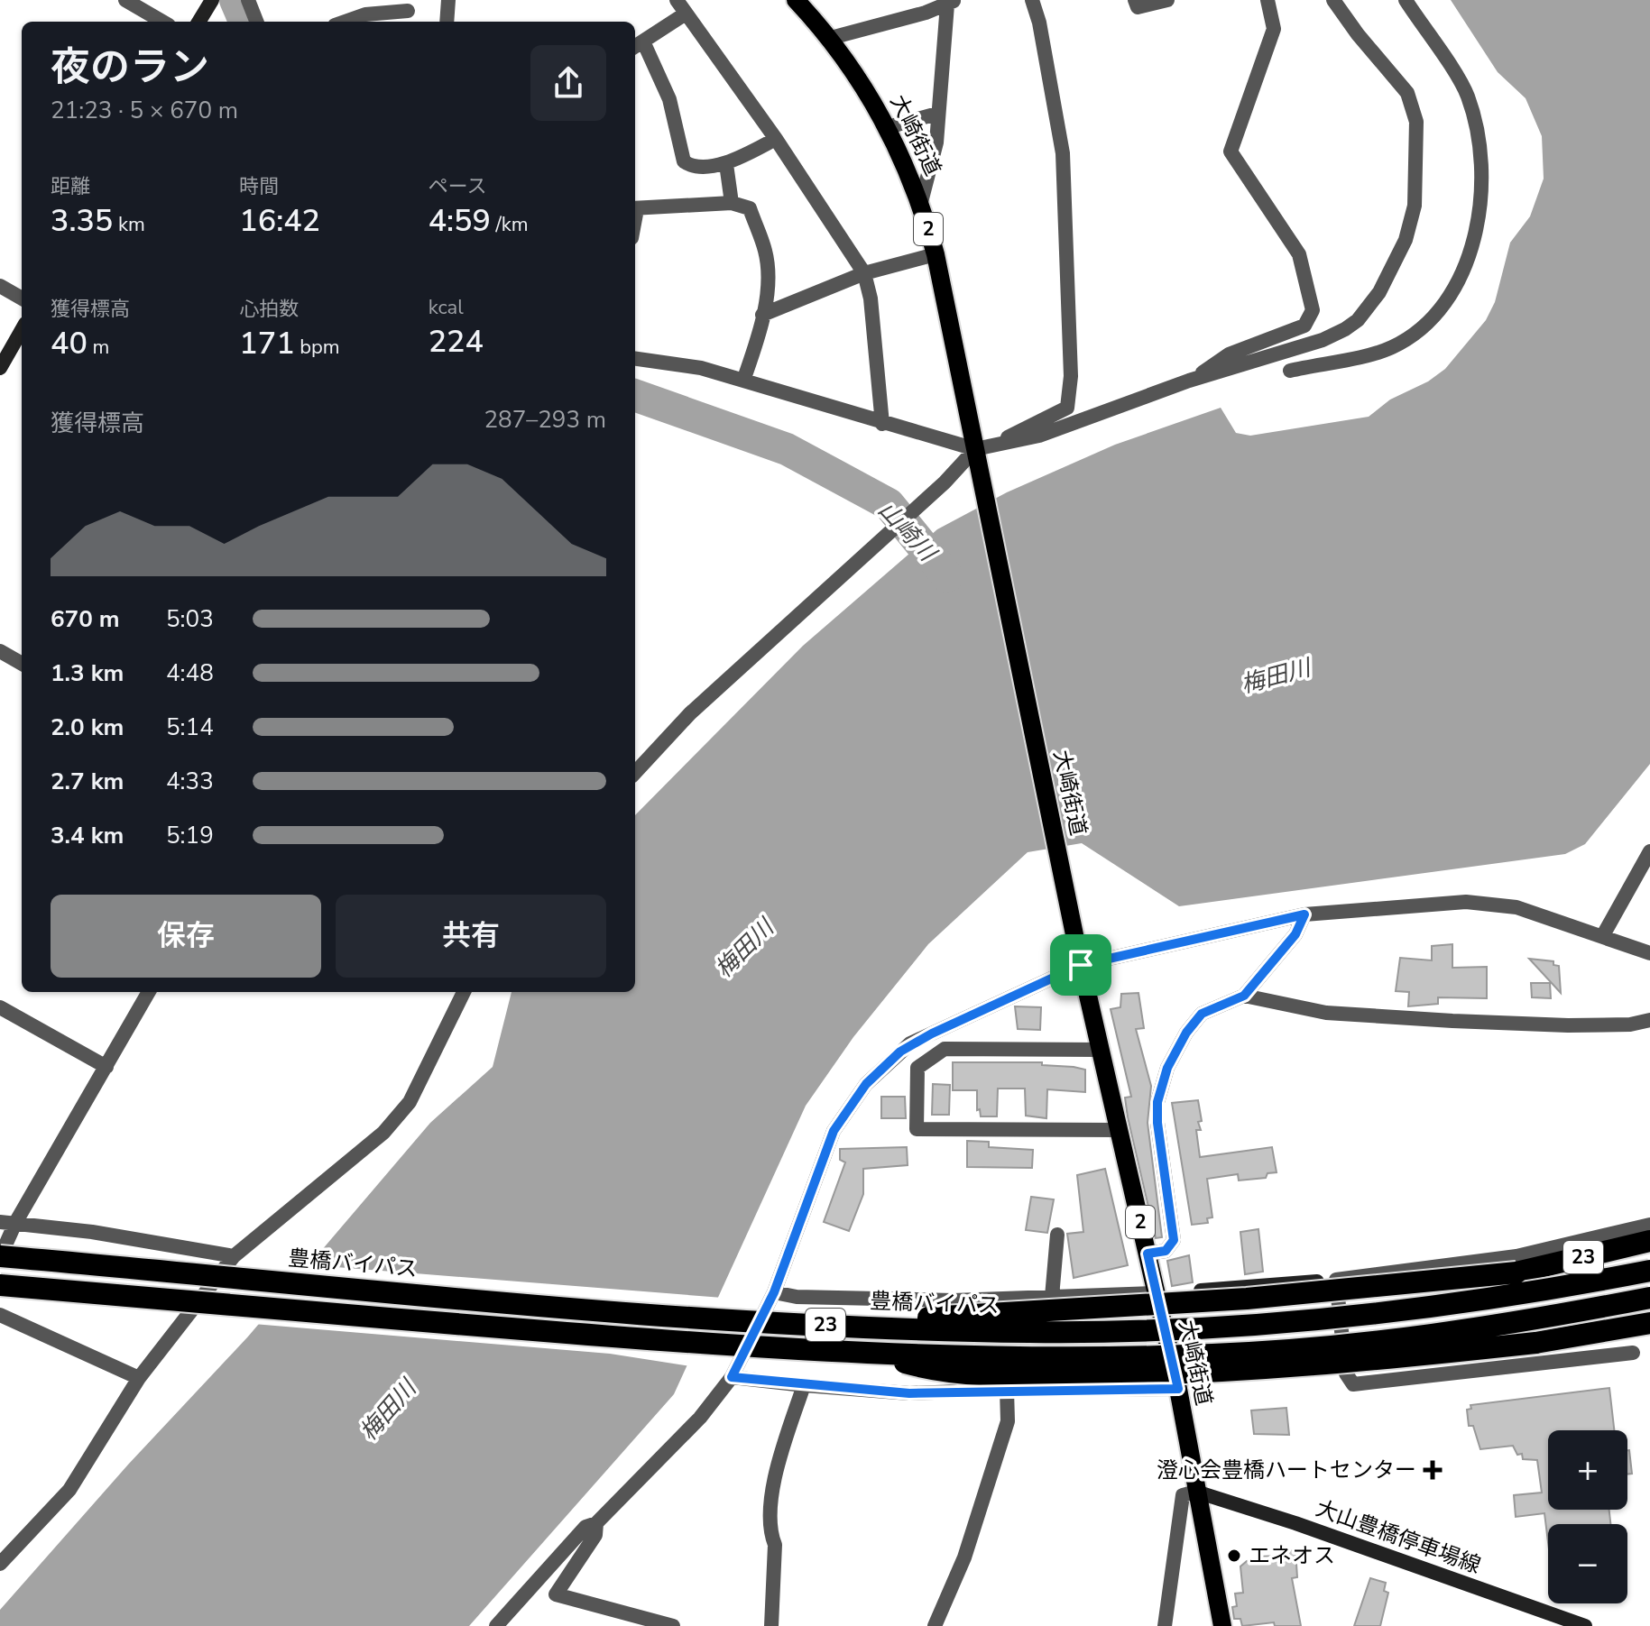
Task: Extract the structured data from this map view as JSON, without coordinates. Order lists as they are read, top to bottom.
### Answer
{
  "streets": {
    "highway": ["23", "豊橋バイパス"],
    "main road": ["大崎街道", "2", "大山豊橋停車場線"]
  },
  "crossings": [
    ["大崎街道", "大山豊橋停車場線"],
    ["23", "豊橋バイパス"]
  ],
  "water": ["山崎川", "梅田川"],
  "places": {
    "health": ["澄心会豊橋ハートセンター"],
    "other": ["エネオス"]
  },
  "page": {
    "heading": ["夜のラン", "21:23 · 5 × 670 m"],
    "stats": [
      ["距離", "3.35 km"],
      ["時間", "16:42"],
      ["ペース", "4:59 /km"],
      ["獲得標高", "40 m"],
      ["心拍数", "171 bpm"],
      ["kcal", "224"]
    ],
    "chart": ["獲得標高", "287–293 m"],
    "list": [
      {
        "name": "670 m",
        "note": "5:03"
      },
      {
        "name": "1.3 km",
        "note": "4:48"
      },
      {
        "name": "2.0 km",
        "note": "5:14"
      },
      {
        "name": "2.7 km",
        "note": "4:33"
      },
      {
        "name": "3.4 km",
        "note": "5:19"
      }
    ],
    "buttons": ["保存", "共有"],
    "map_buttons": ["+", "−"]
  }
}
